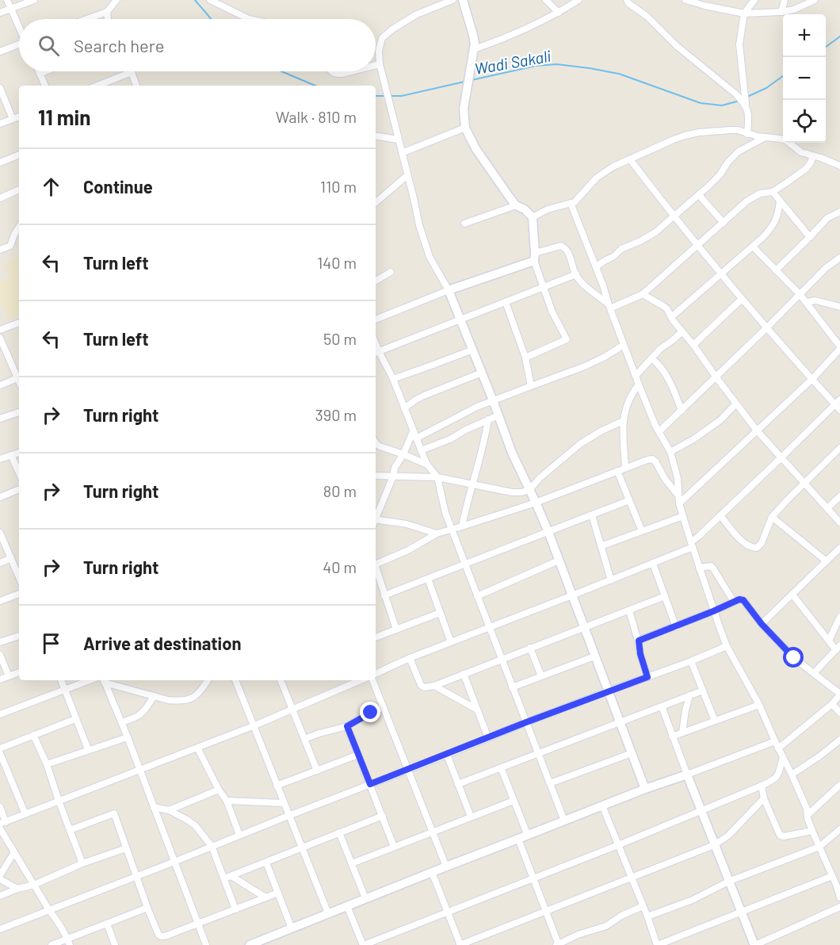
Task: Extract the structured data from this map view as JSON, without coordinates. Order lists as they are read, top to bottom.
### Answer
{
  "water": ["Wadi Sakali"],
  "page": {
    "map_buttons": ["+", "−"],
    "search": "Search here",
    "heading": ["11 min", "Walk · 810 m"],
    "list": [
      ["Continue", "110 m"],
      ["Turn left", "140 m"],
      ["Turn left", "50 m"],
      ["Turn right", "390 m"],
      ["Turn right", "80 m"],
      ["Turn right", "40 m"],
      "Arrive at destination"
    ]
  }
}
